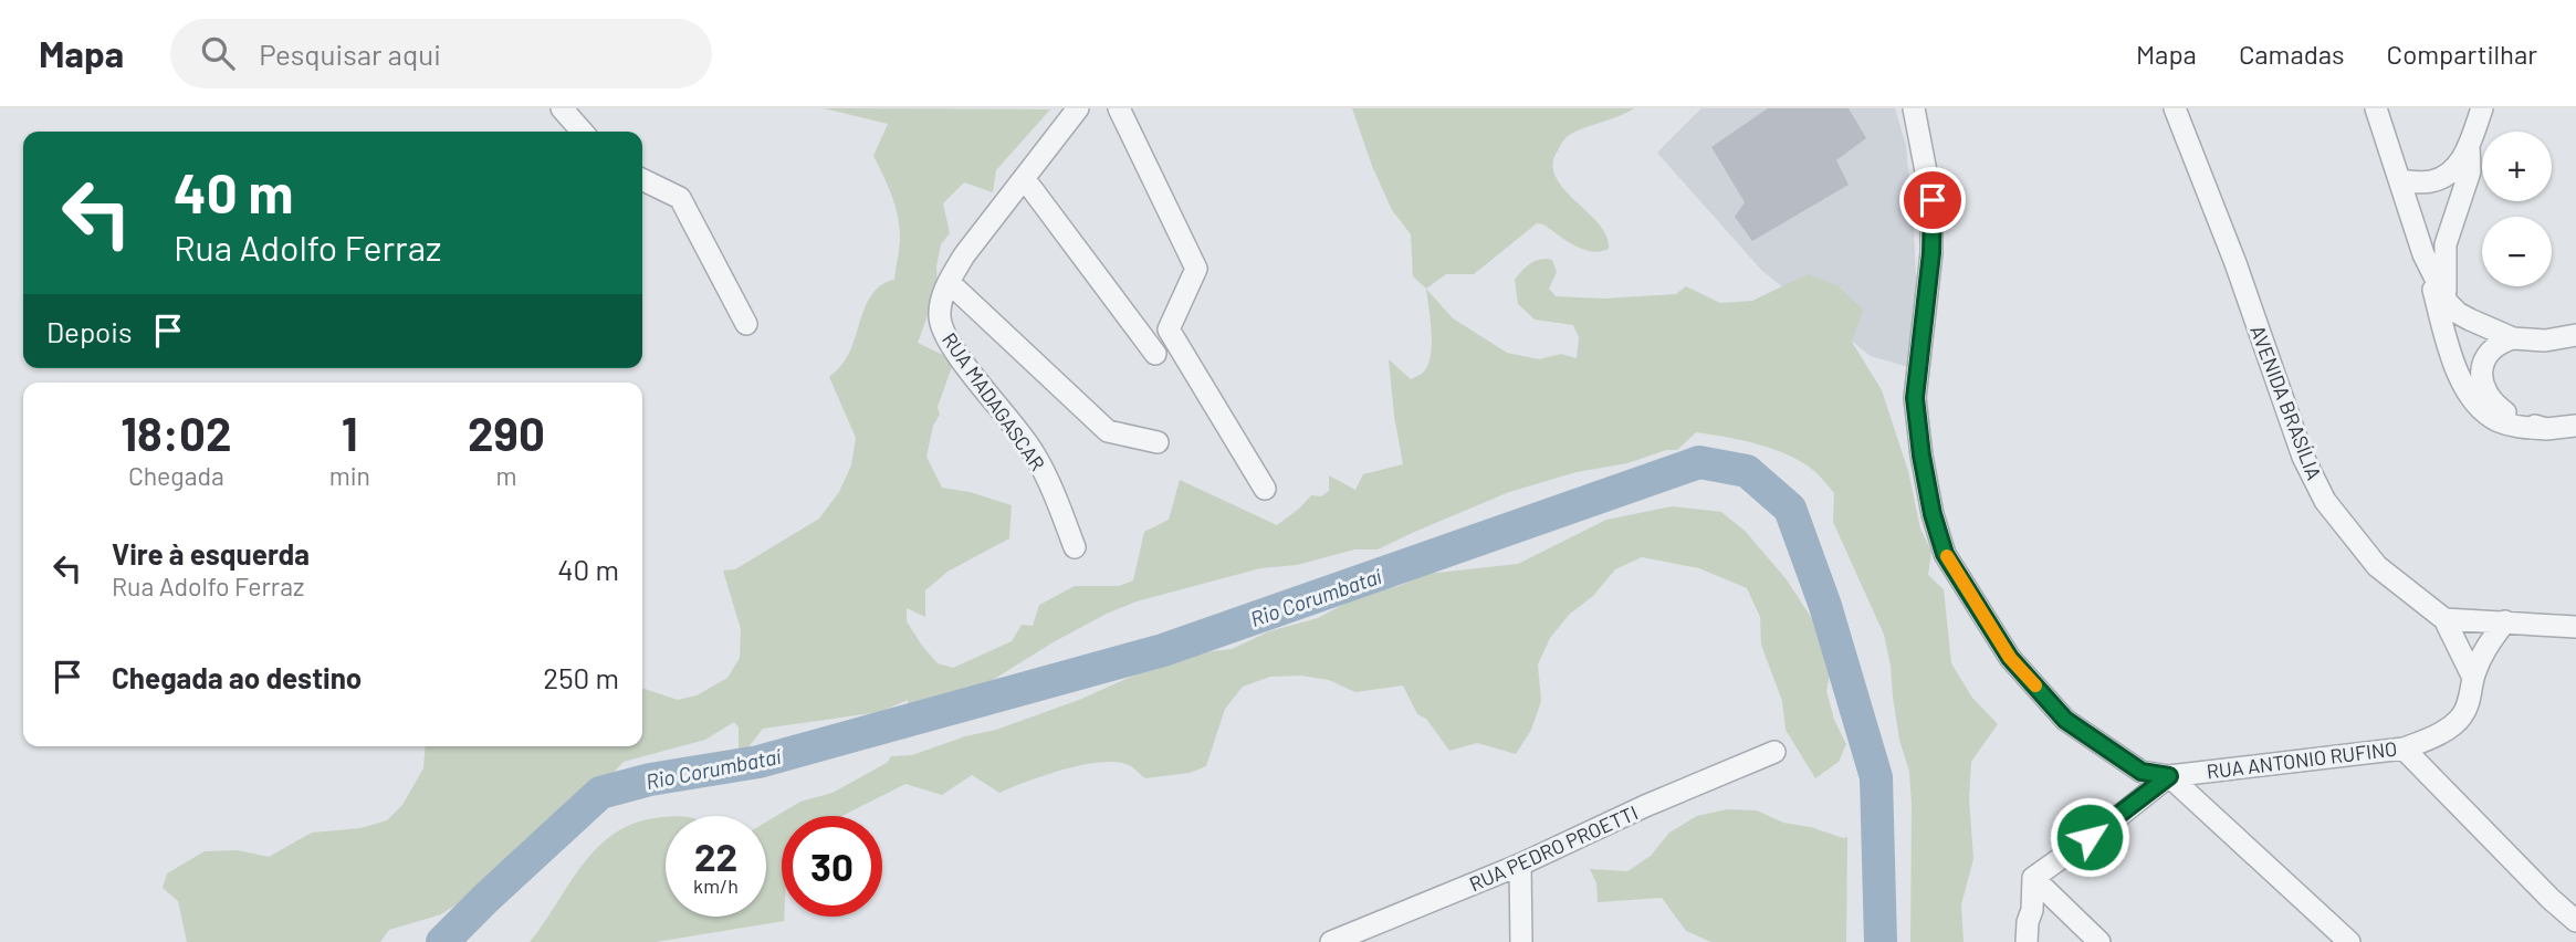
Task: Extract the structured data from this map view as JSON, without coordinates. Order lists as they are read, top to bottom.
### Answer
{
  "streets": {
    "street": [
      "RUA MADAGASCAR",
      "AVENIDA BRASÍLIA",
      "RUA ANTONIO RUFINO",
      "RUA PEDRO PROETTI"
    ]
  },
  "water": ["Rio Corumbataí"],
  "page": {
    "header": "Mapa",
    "search": "Pesquisar aqui",
    "nav": ["Mapa", "Camadas", "Compartilhar"],
    "map_buttons": ["+", "−"],
    "turn": ["40 m", "Rua Adolfo Ferraz"],
    "then": "Depois",
    "eta": [
      "18:02",
      "Chegada",
      "1",
      "min",
      "290",
      "m"
    ],
    "list": [
      {
        "name": "Vire à esquerda",
        "note": "Rua Adolfo Ferraz",
        "value": "40 m"
      },
      {
        "name": "Chegada ao destino",
        "value": "250 m"
      }
    ],
    "speed": "22 km/h",
    "limit": "30"
  }
}
